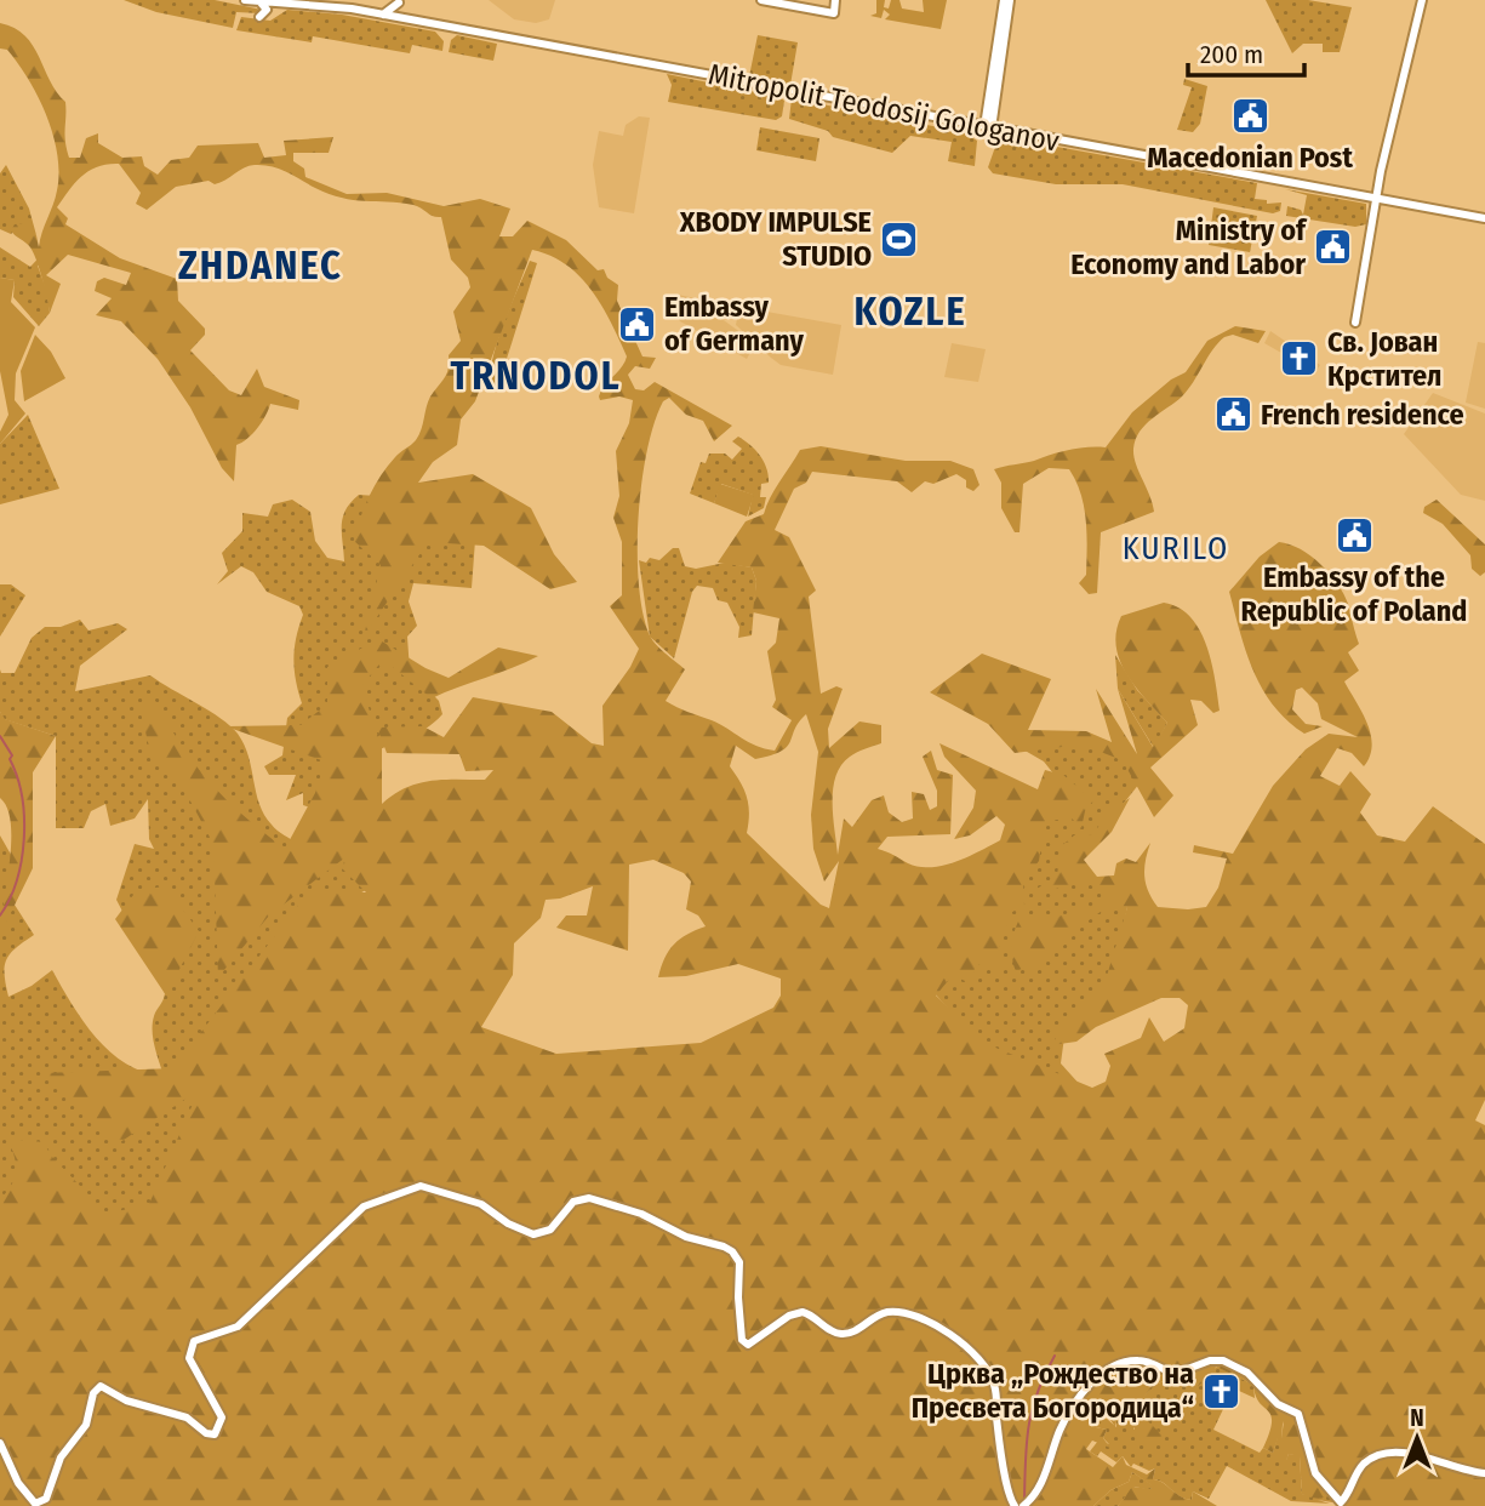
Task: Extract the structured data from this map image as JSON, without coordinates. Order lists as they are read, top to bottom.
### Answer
{
  "streets": {
    "main road": ["Mitropolit Teodosij Gologanov"]
  },
  "districts": [
    "ZHDANEC",
    "KOZLE",
    "TRNODOL",
    "KURILO"
  ],
  "places": {
    "public building": [
      "Macedonian Post",
      "Ministry of Economy and Labor",
      "Embassy of Germany",
      "French residence",
      "Embassy of the Republic of Poland"
    ],
    "sports": ["XBODY IMPULSE STUDIO"],
    "church": ["Св. Јован Крстител", "Црква „Рождество на Пресвета Богородица“"]
  },
  "scale_bar": "200 m",
  "north": "top"
}
